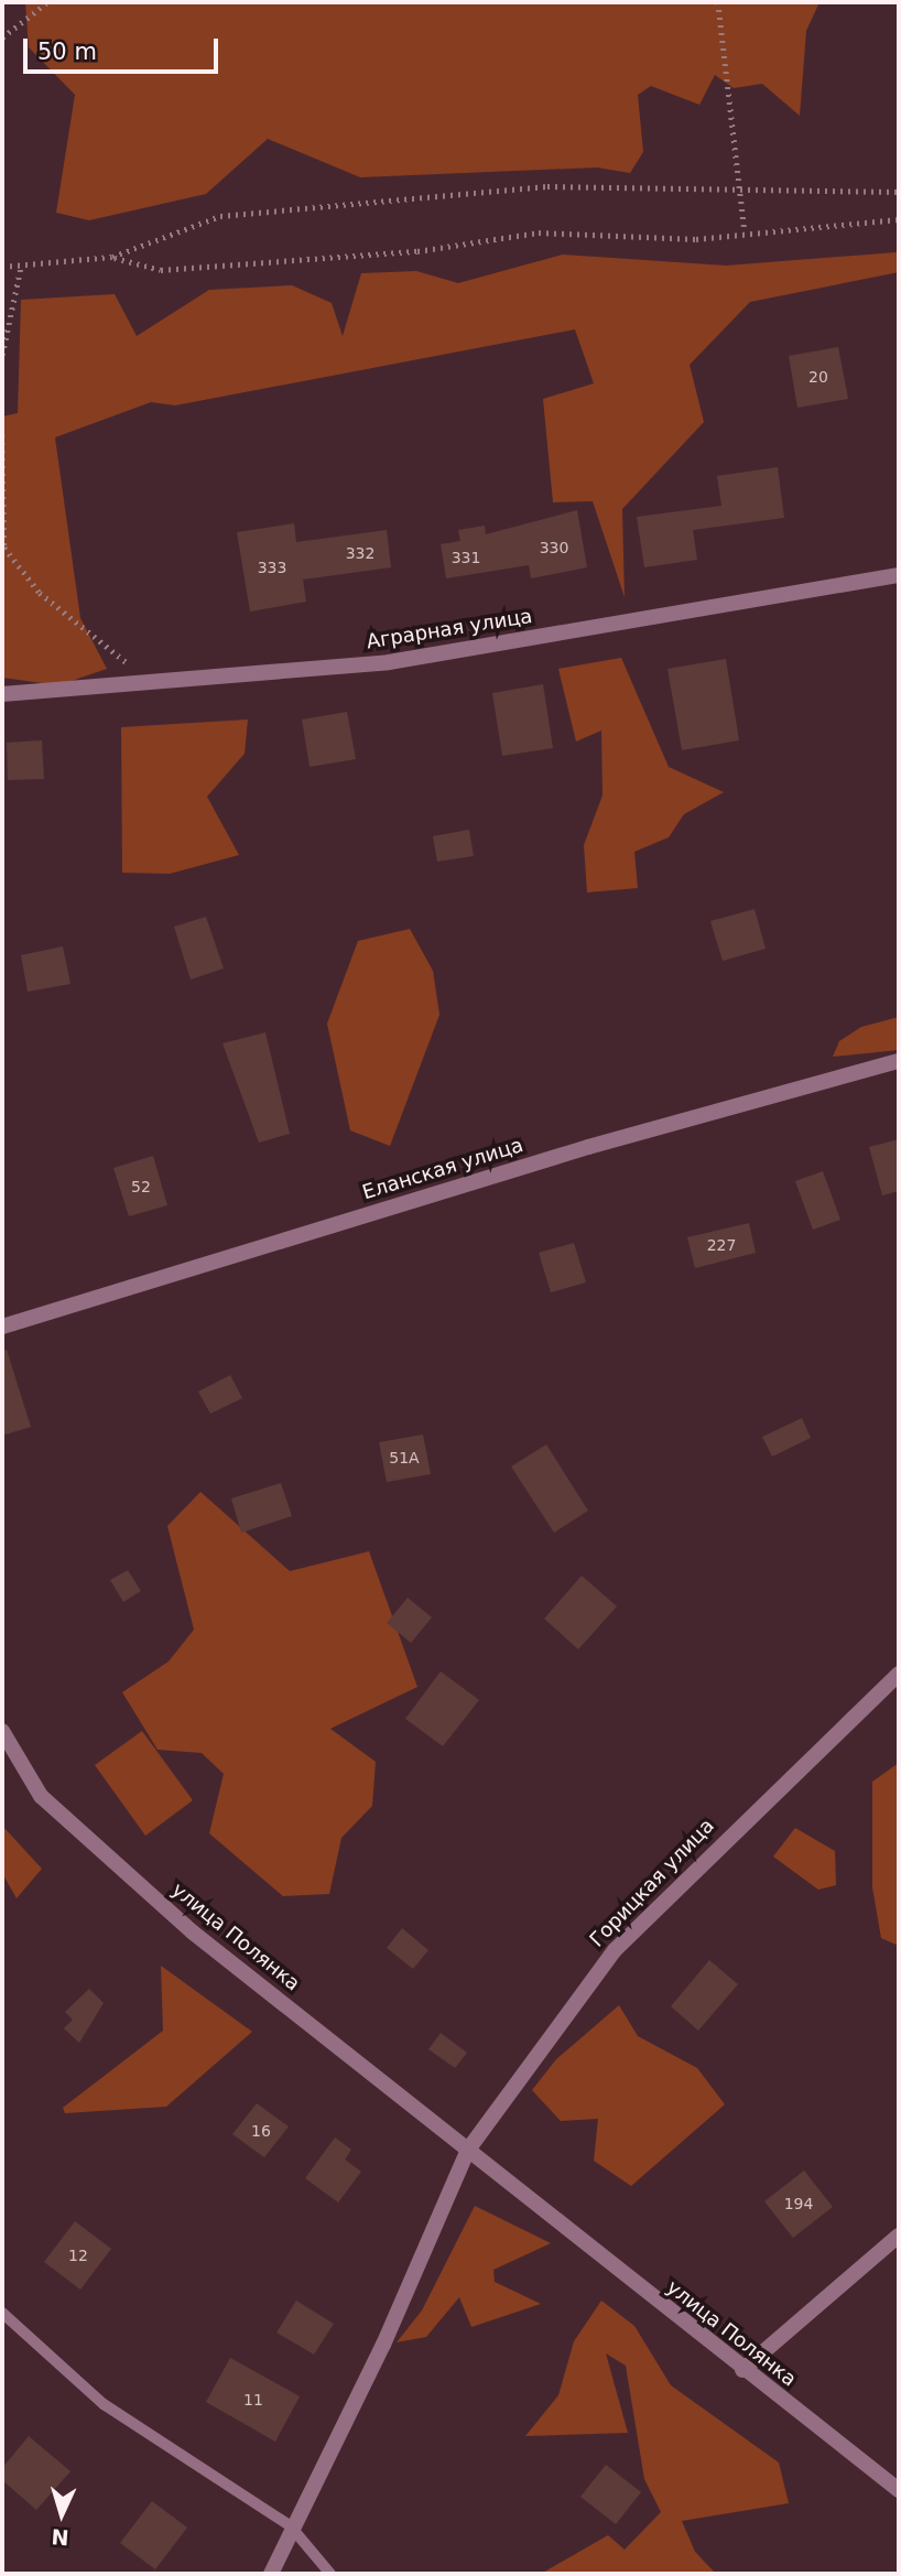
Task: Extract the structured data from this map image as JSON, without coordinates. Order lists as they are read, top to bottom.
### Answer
{
  "streets": {
    "street": [
      "Аграрная улица",
      "Еланская улица",
      "Горицкая улица",
      "улица Полянка"
    ]
  },
  "crossings": [
    ["Горицкая улица", "улица Полянка"]
  ],
  "house_numbers": [
    "20",
    "330",
    "332",
    "331",
    "333",
    "52",
    "227",
    "51А",
    "16",
    "194",
    "12",
    "11"
  ],
  "scale_bar": "50 m",
  "north": "bottom"
}
